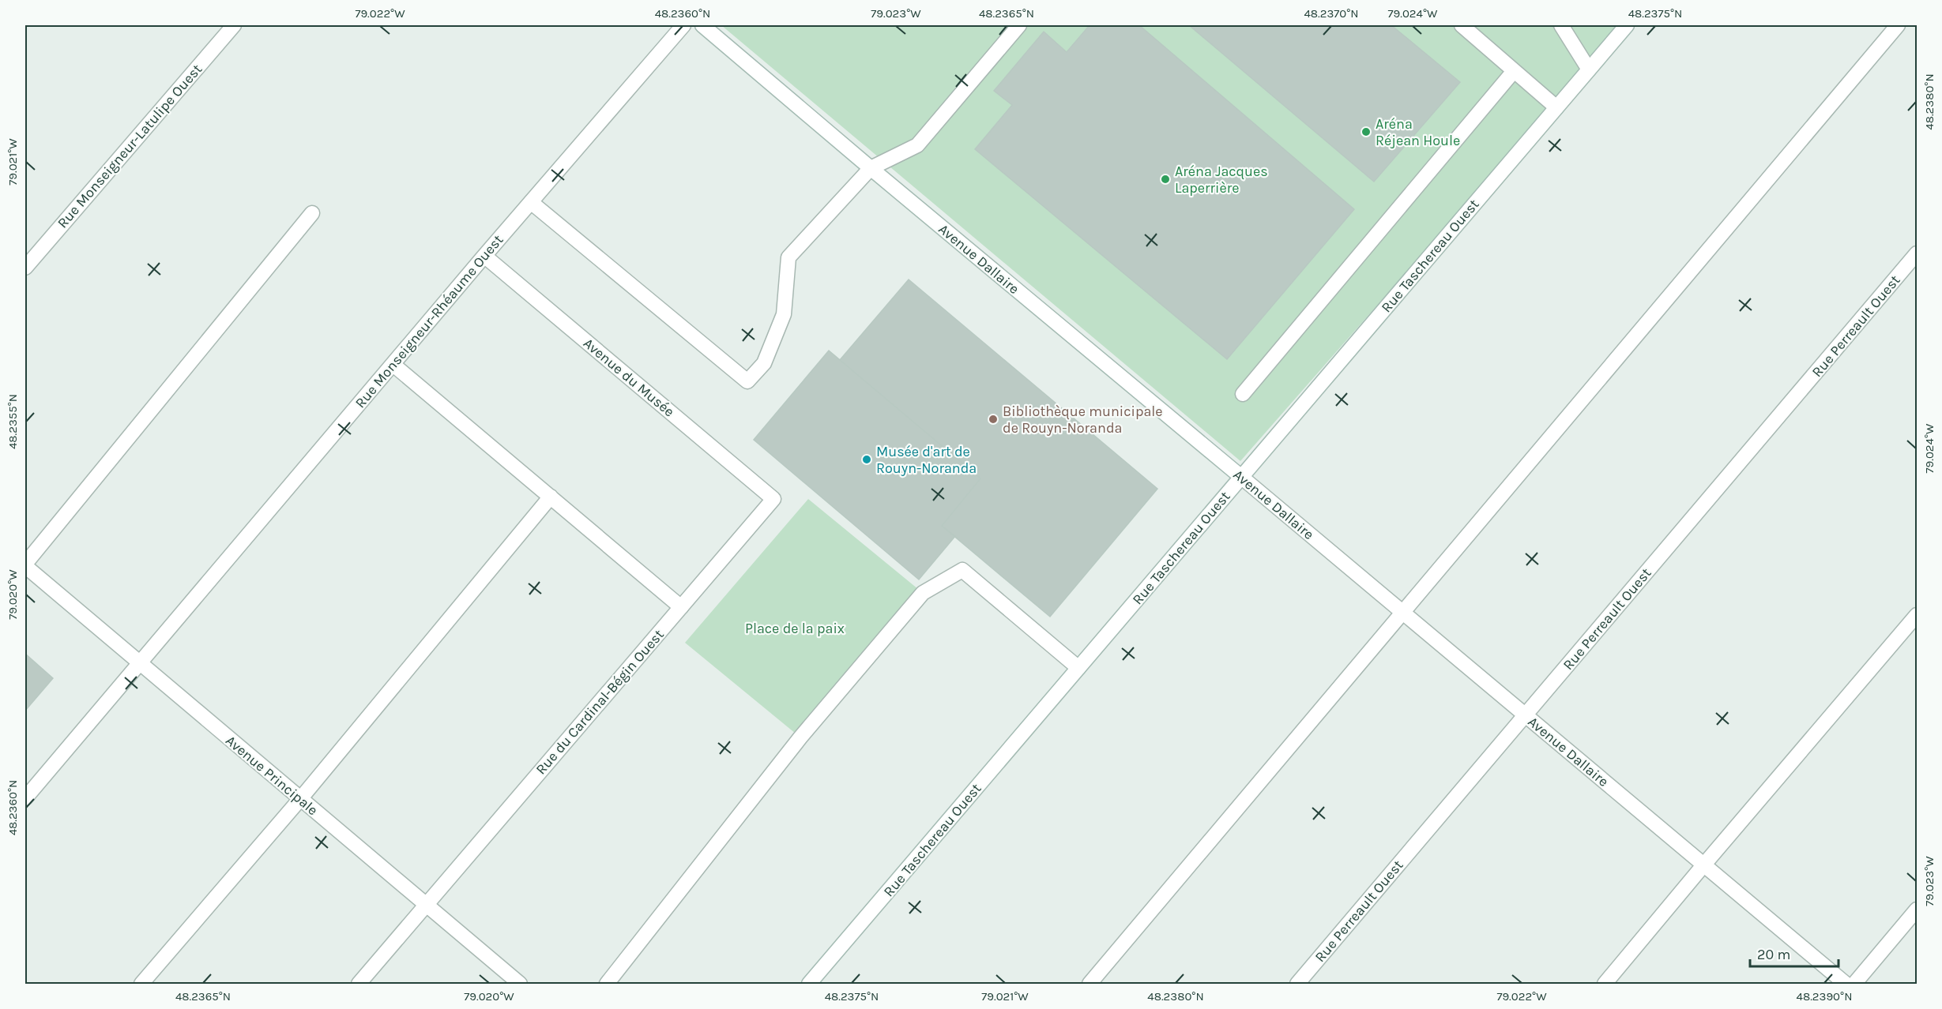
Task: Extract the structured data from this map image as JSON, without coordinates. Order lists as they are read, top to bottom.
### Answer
{
  "streets": {
    "street": [
      "Rue Monseigneur-Latulipe Ouest",
      "Rue Taschereau Ouest",
      "Avenue Dallaire",
      "Rue Monseigneur-Rhéaume Ouest",
      "Rue Perreault Ouest",
      "Avenue du Musée",
      "Rue du Cardinal-Bégin Ouest",
      "Avenue Principale"
    ]
  },
  "crossings": [
    ["Rue Taschereau Ouest", "Avenue Dallaire"],
    ["Avenue Dallaire", "Rue Perreault Ouest"],
    ["Rue Monseigneur-Rhéaume Ouest", "Avenue du Musée"],
    ["Rue Monseigneur-Rhéaume Ouest", "Avenue Principale"],
    ["Avenue du Musée", "Rue du Cardinal-Bégin Ouest"],
    ["Rue du Cardinal-Bégin Ouest", "Avenue Principale"]
  ],
  "parks": ["Place de la paix"],
  "places": [
    "Aréna Réjean Houle",
    "Aréna Jacques Laperrière",
    "Bibliothèque municipale de Rouyn-Noranda",
    "Musée d'art de Rouyn-Noranda"
  ],
  "scale_bar": "20 m",
  "coordinates": [
    "79.022°W",
    "48.2360°N",
    "79.023°W",
    "48.2365°N",
    "48.2370°N",
    "79.024°W",
    "48.2375°N",
    "48.2380°N",
    "79.021°W",
    "48.2355°N",
    "79.020°W",
    "48.2390°N"
  ]
}
